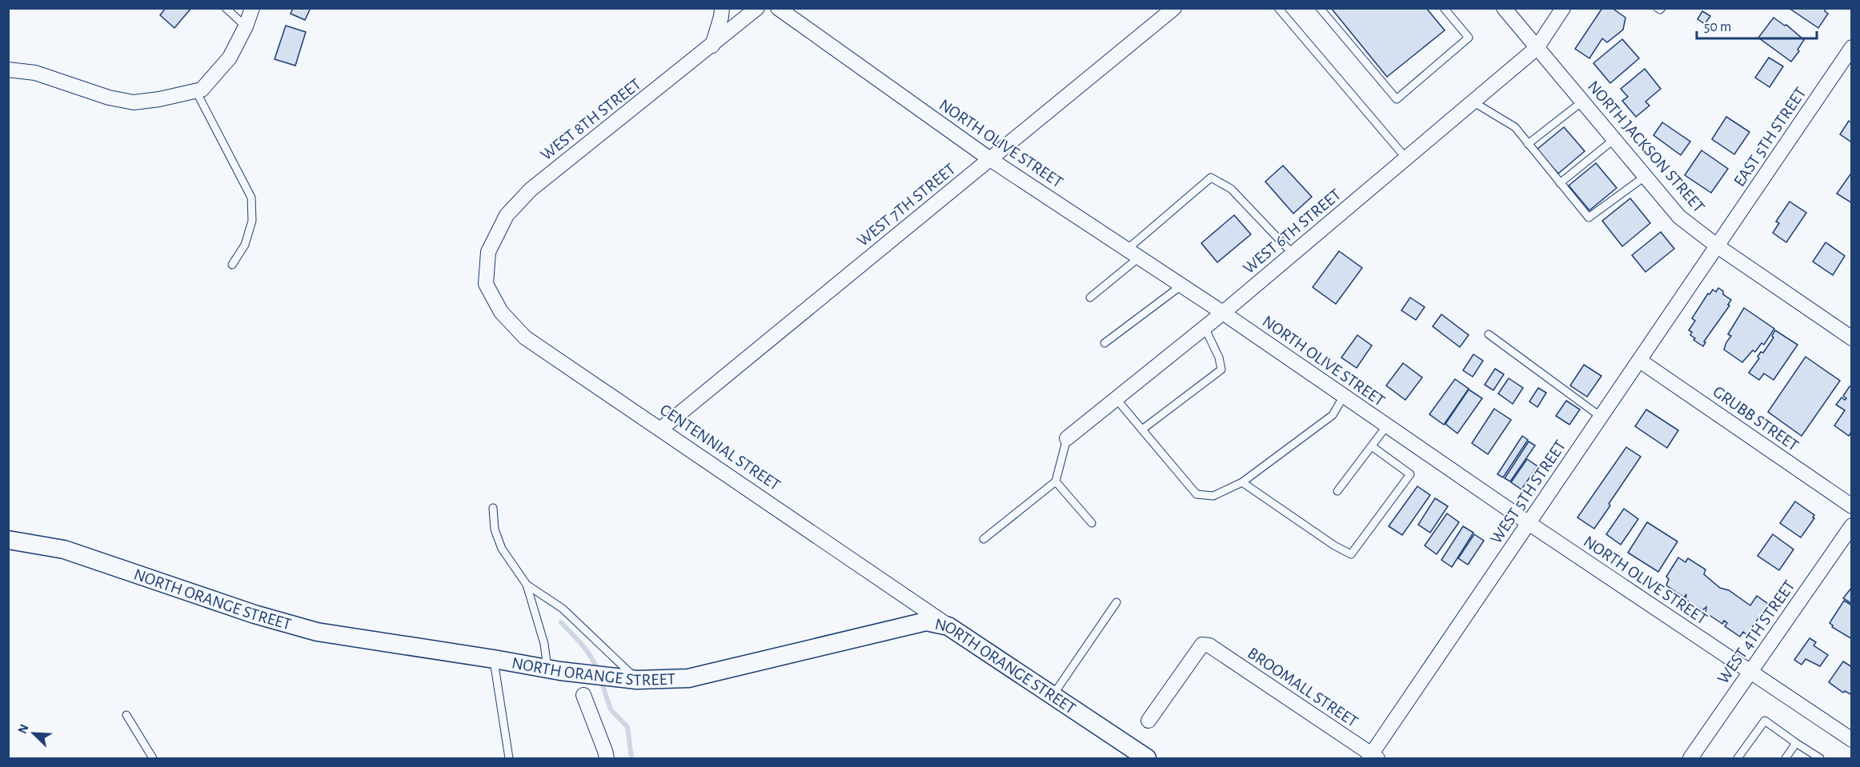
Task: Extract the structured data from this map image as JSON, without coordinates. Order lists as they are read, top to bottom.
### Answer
{
  "streets": {
    "street": [
      "WEST 8TH STREET",
      "EAST 5TH STREET",
      "NORTH OLIVE STREET",
      "NORTH JACKSON STREET",
      "WEST 7TH STREET",
      "WEST 6TH STREET",
      "GRUBB STREET",
      "CENTENNIAL STREET",
      "WEST 5TH STREET",
      "NORTH ORANGE STREET",
      "WEST 4TH STREET",
      "BROOMALL STREET"
    ]
  },
  "crossings": [
    ["WEST 8TH STREET", "CENTENNIAL STREET"],
    ["EAST 5TH STREET", "NORTH JACKSON STREET"],
    ["EAST 5TH STREET", "WEST 5TH STREET"],
    ["NORTH OLIVE STREET", "WEST 7TH STREET"],
    ["NORTH OLIVE STREET", "WEST 6TH STREET"],
    ["NORTH OLIVE STREET", "WEST 5TH STREET"],
    ["NORTH OLIVE STREET", "WEST 4TH STREET"],
    ["NORTH JACKSON STREET", "WEST 6TH STREET"],
    ["NORTH JACKSON STREET", "WEST 5TH STREET"],
    ["WEST 7TH STREET", "CENTENNIAL STREET"],
    ["GRUBB STREET", "WEST 5TH STREET"],
    ["CENTENNIAL STREET", "NORTH ORANGE STREET"],
    ["WEST 5TH STREET", "BROOMALL STREET"]
  ],
  "scale_bar": "50 m",
  "north": "top left"
}
